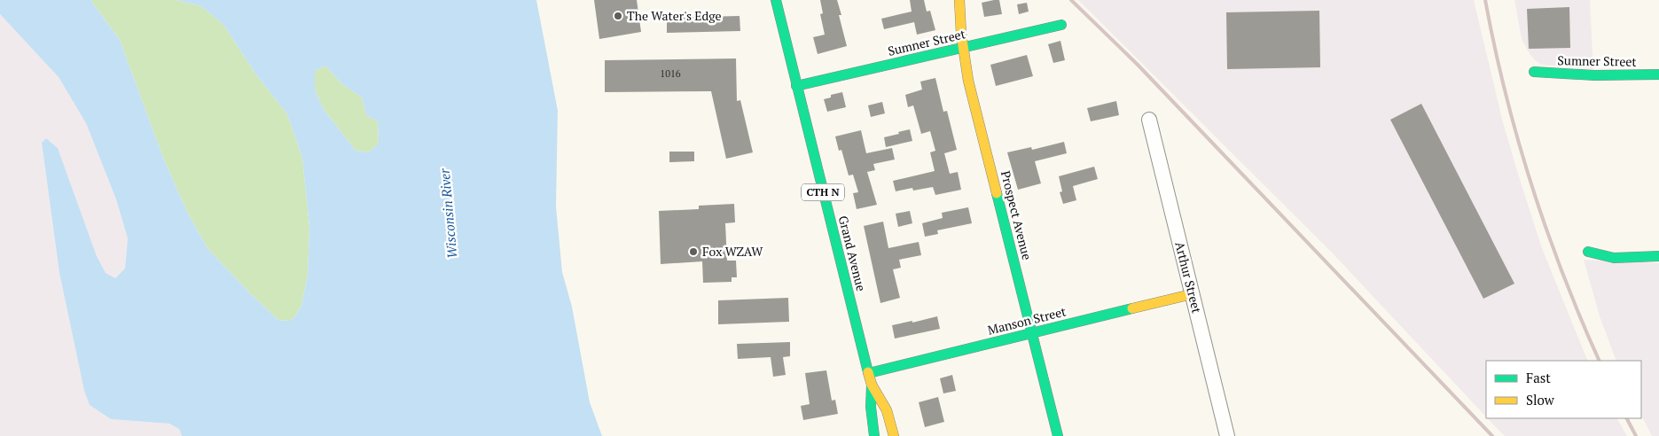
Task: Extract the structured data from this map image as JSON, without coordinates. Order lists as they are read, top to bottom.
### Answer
{
  "streets": {
    "street": [
      "Sumner Street",
      "CTH N",
      "Prospect Avenue",
      "Grand Avenue",
      "Arthur Street",
      "Manson Street"
    ]
  },
  "crossings": [
    ["Sumner Street", "Prospect Avenue"],
    ["Sumner Street", "Grand Avenue"],
    ["Prospect Avenue", "Manson Street"],
    ["Grand Avenue", "Manson Street"],
    ["Arthur Street", "Manson Street"]
  ],
  "water": ["Wisconsin River"],
  "places": ["The Water's Edge", "Fox WZAW"],
  "house_numbers": ["1016"],
  "legend": ["Fast", "Slow"]
}
